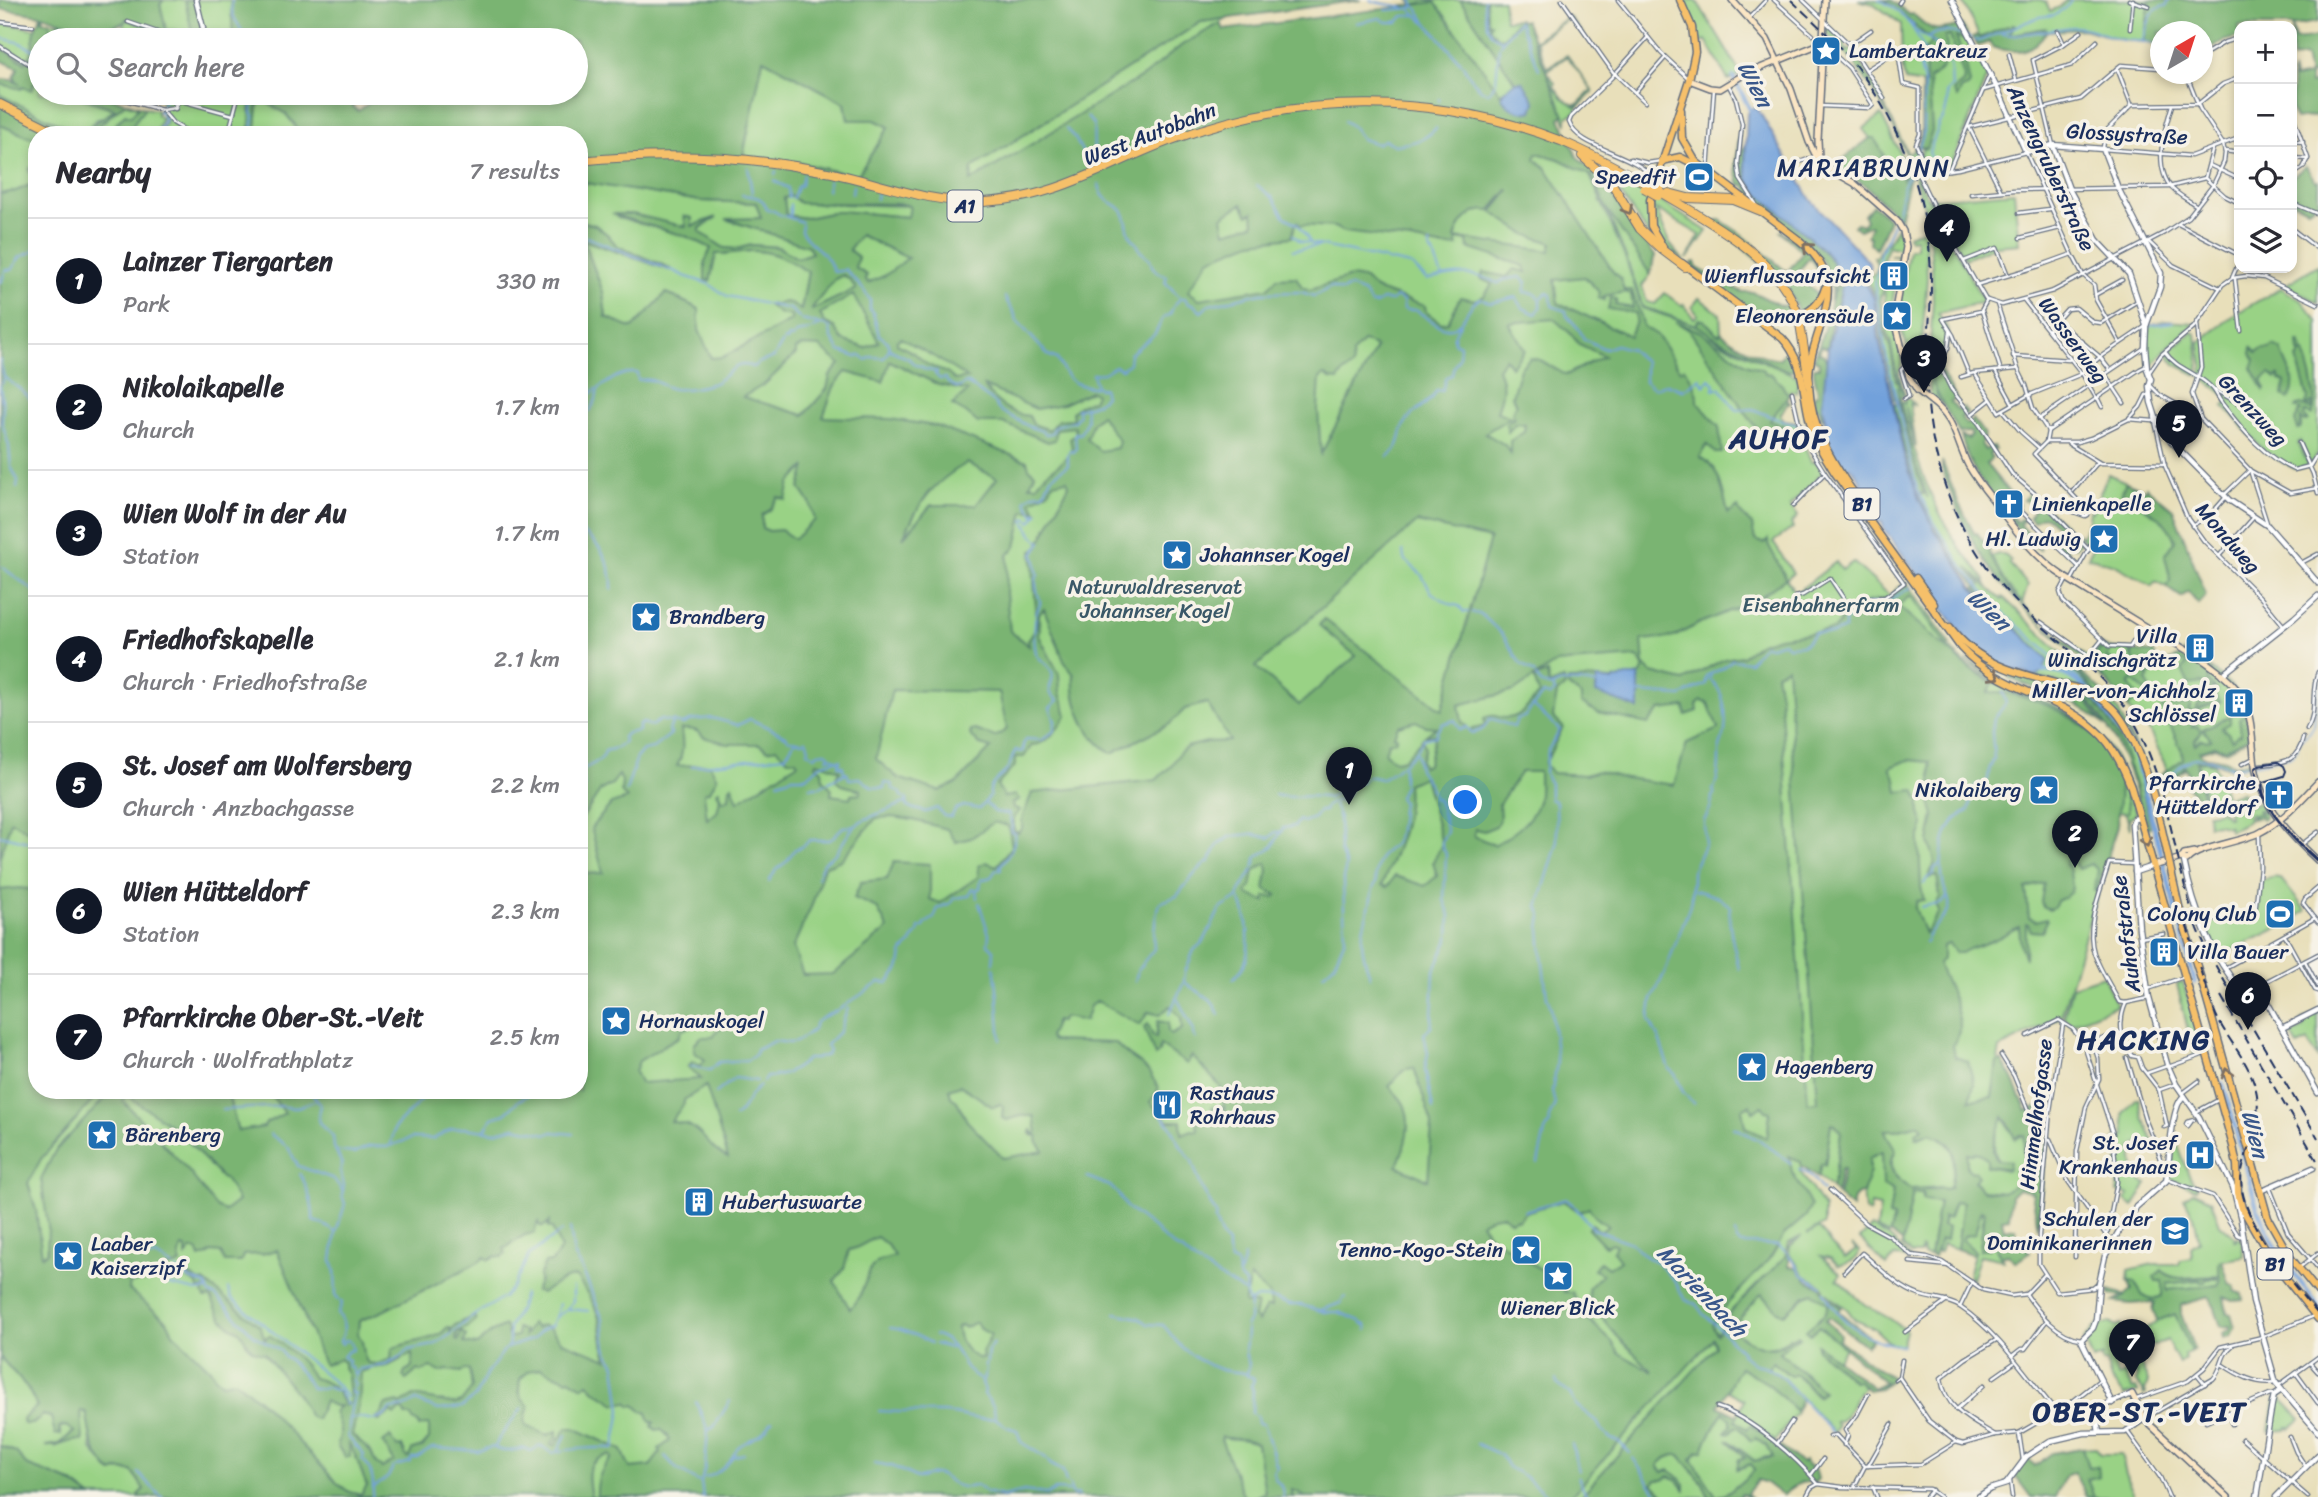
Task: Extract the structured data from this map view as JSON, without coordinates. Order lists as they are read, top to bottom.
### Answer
{
  "streets": {
    "highway": ["West Autobahn", "A1"],
    "main road": ["B1"],
    "street": [
      "Glossystraße",
      "Anzengruberstraße",
      "Wasserweg",
      "Grenzweg",
      "Mondweg",
      "Auhofstraße",
      "Himmelhofgasse"
    ]
  },
  "crossings": [
    ["West Autobahn", "B1"],
    ["Glossystraße", "Anzengruberstraße"],
    ["B1", "Auhofstraße"]
  ],
  "districts": [
    "MARIABRUNN",
    "AUHOF",
    "HACKING",
    "OBER-ST.-VEIT"
  ],
  "water": ["Wien", "Marienbach"],
  "parks": ["Naturwaldreservat Johannser Kogel", "Eisenbahnerfarm"],
  "places": {
    "place": [
      "Lambertakreuz",
      "Eleonorensäule",
      "Hl. Ludwig",
      "Johannser Kogel",
      "Brandberg",
      "Nikolaiberg",
      "Hornauskogel",
      "Hagenberg",
      "Bärenberg",
      "Tenno-Kogo-Stein",
      "Laaber Kaiserzipf",
      "Wiener Blick"
    ],
    "sports": ["Speedfit", "Colony Club"],
    "building": [
      "Wienflussaufsicht",
      "Villa Windischgrätz",
      "Miller-von-Aichholz Schlössel",
      "Villa Bauer",
      "Hubertuswarte"
    ],
    "church": ["Linienkapelle", "Pfarrkirche Hütteldorf"],
    "restaurant": ["Rasthaus Rohrhaus"],
    "hospital": ["St. Josef Krankenhaus"],
    "school or university": ["Schulen der Dominikanerinnen"]
  },
  "north": "top right",
  "page": {
    "map_buttons": ["+", "−"],
    "search": "Search here",
    "heading": ["Nearby", "7 results"],
    "pins": [
      "4",
      "3",
      "5",
      "1",
      "2",
      "6",
      "7"
    ],
    "list": [
      {
        "mark": "1",
        "name": "Lainzer Tiergarten",
        "note": "Park",
        "value": "330 m"
      },
      {
        "mark": "2",
        "name": "Nikolaikapelle",
        "note": "Church",
        "value": "1.7 km"
      },
      {
        "mark": "3",
        "name": "Wien Wolf in der Au",
        "note": "Station",
        "value": "1.7 km"
      },
      {
        "mark": "4",
        "name": "Friedhofskapelle",
        "note": "Church · Friedhofstraße",
        "value": "2.1 km"
      },
      {
        "mark": "5",
        "name": "St. Josef am Wolfersberg",
        "note": "Church · Anzbachgasse",
        "value": "2.2 km"
      },
      {
        "mark": "6",
        "name": "Wien Hütteldorf",
        "note": "Station",
        "value": "2.3 km"
      },
      {
        "mark": "7",
        "name": "Pfarrkirche Ober-St.-Veit",
        "note": "Church · Wolfrathplatz",
        "value": "2.5 km"
      }
    ]
  }
}
